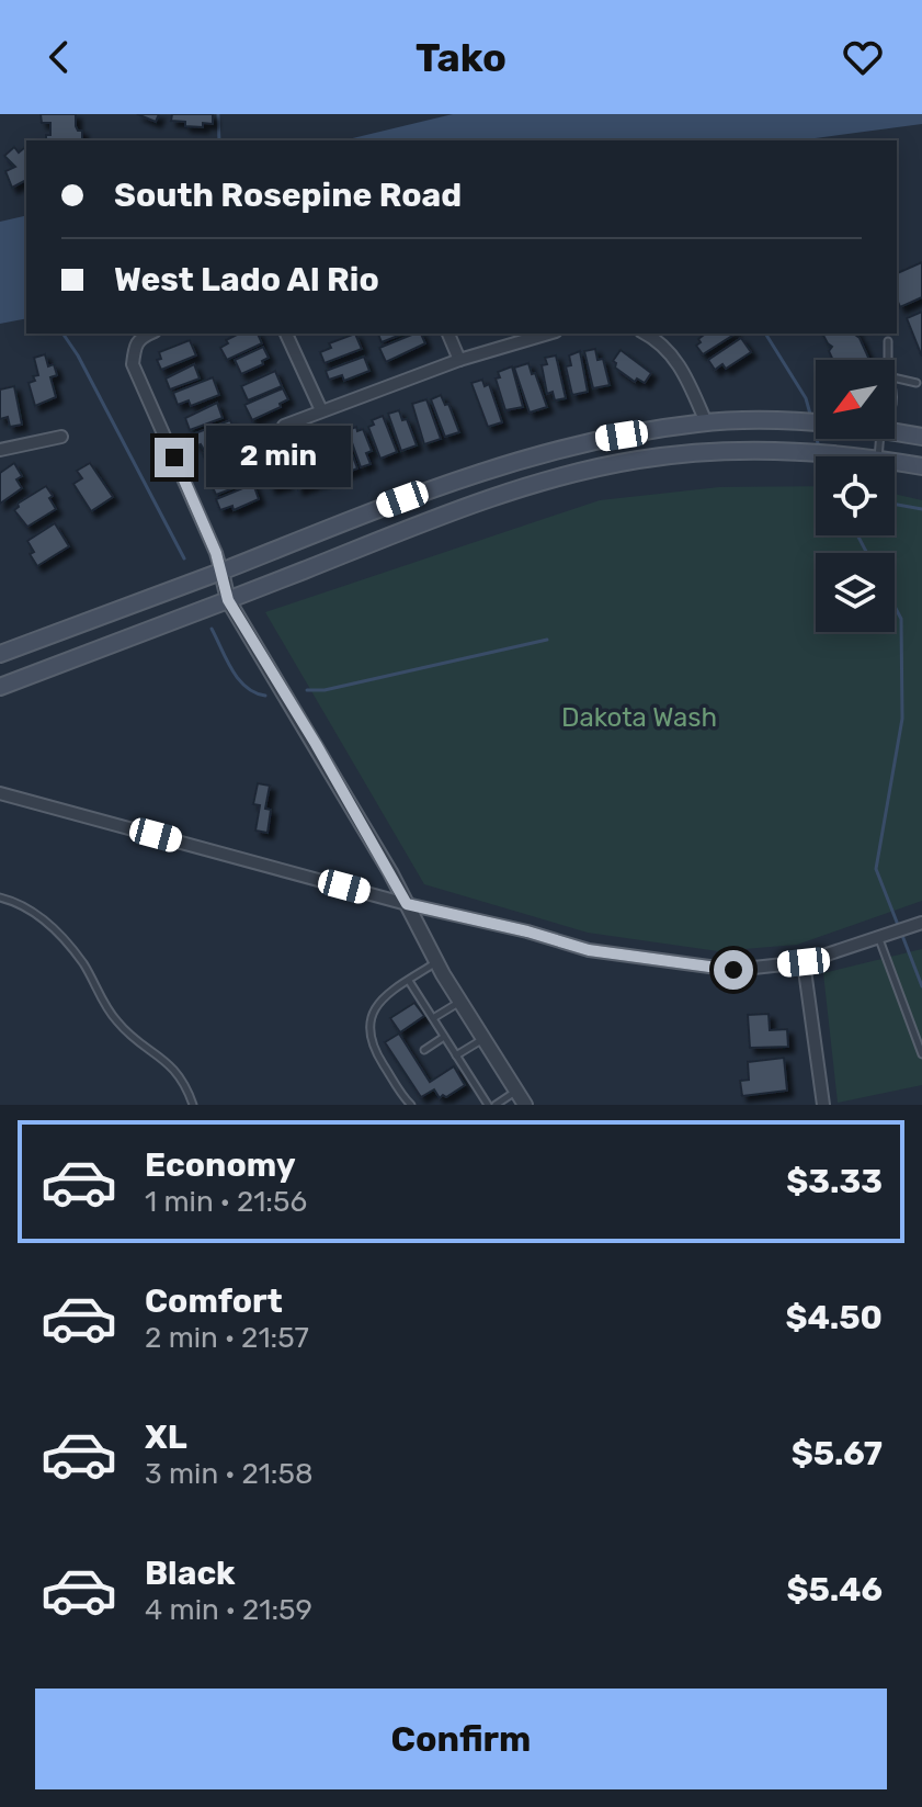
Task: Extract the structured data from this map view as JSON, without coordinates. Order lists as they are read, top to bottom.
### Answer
{
  "parks": ["Dakota Wash"],
  "north": "bottom left",
  "page": {
    "header": "Tako",
    "banner": ["South Rosepine Road", "West Lado Al Rio"],
    "bubble": "2 min",
    "list": [
      {
        "name": "Economy",
        "note": "1 min · 21:56",
        "value": "$3.33"
      },
      {
        "name": "Comfort",
        "note": "2 min · 21:57",
        "value": "$4.50"
      },
      {
        "name": "XL",
        "note": "3 min · 21:58",
        "value": "$5.67"
      },
      {
        "name": "Black",
        "note": "4 min · 21:59",
        "value": "$5.46"
      }
    ],
    "buttons": "Confirm"
  }
}
